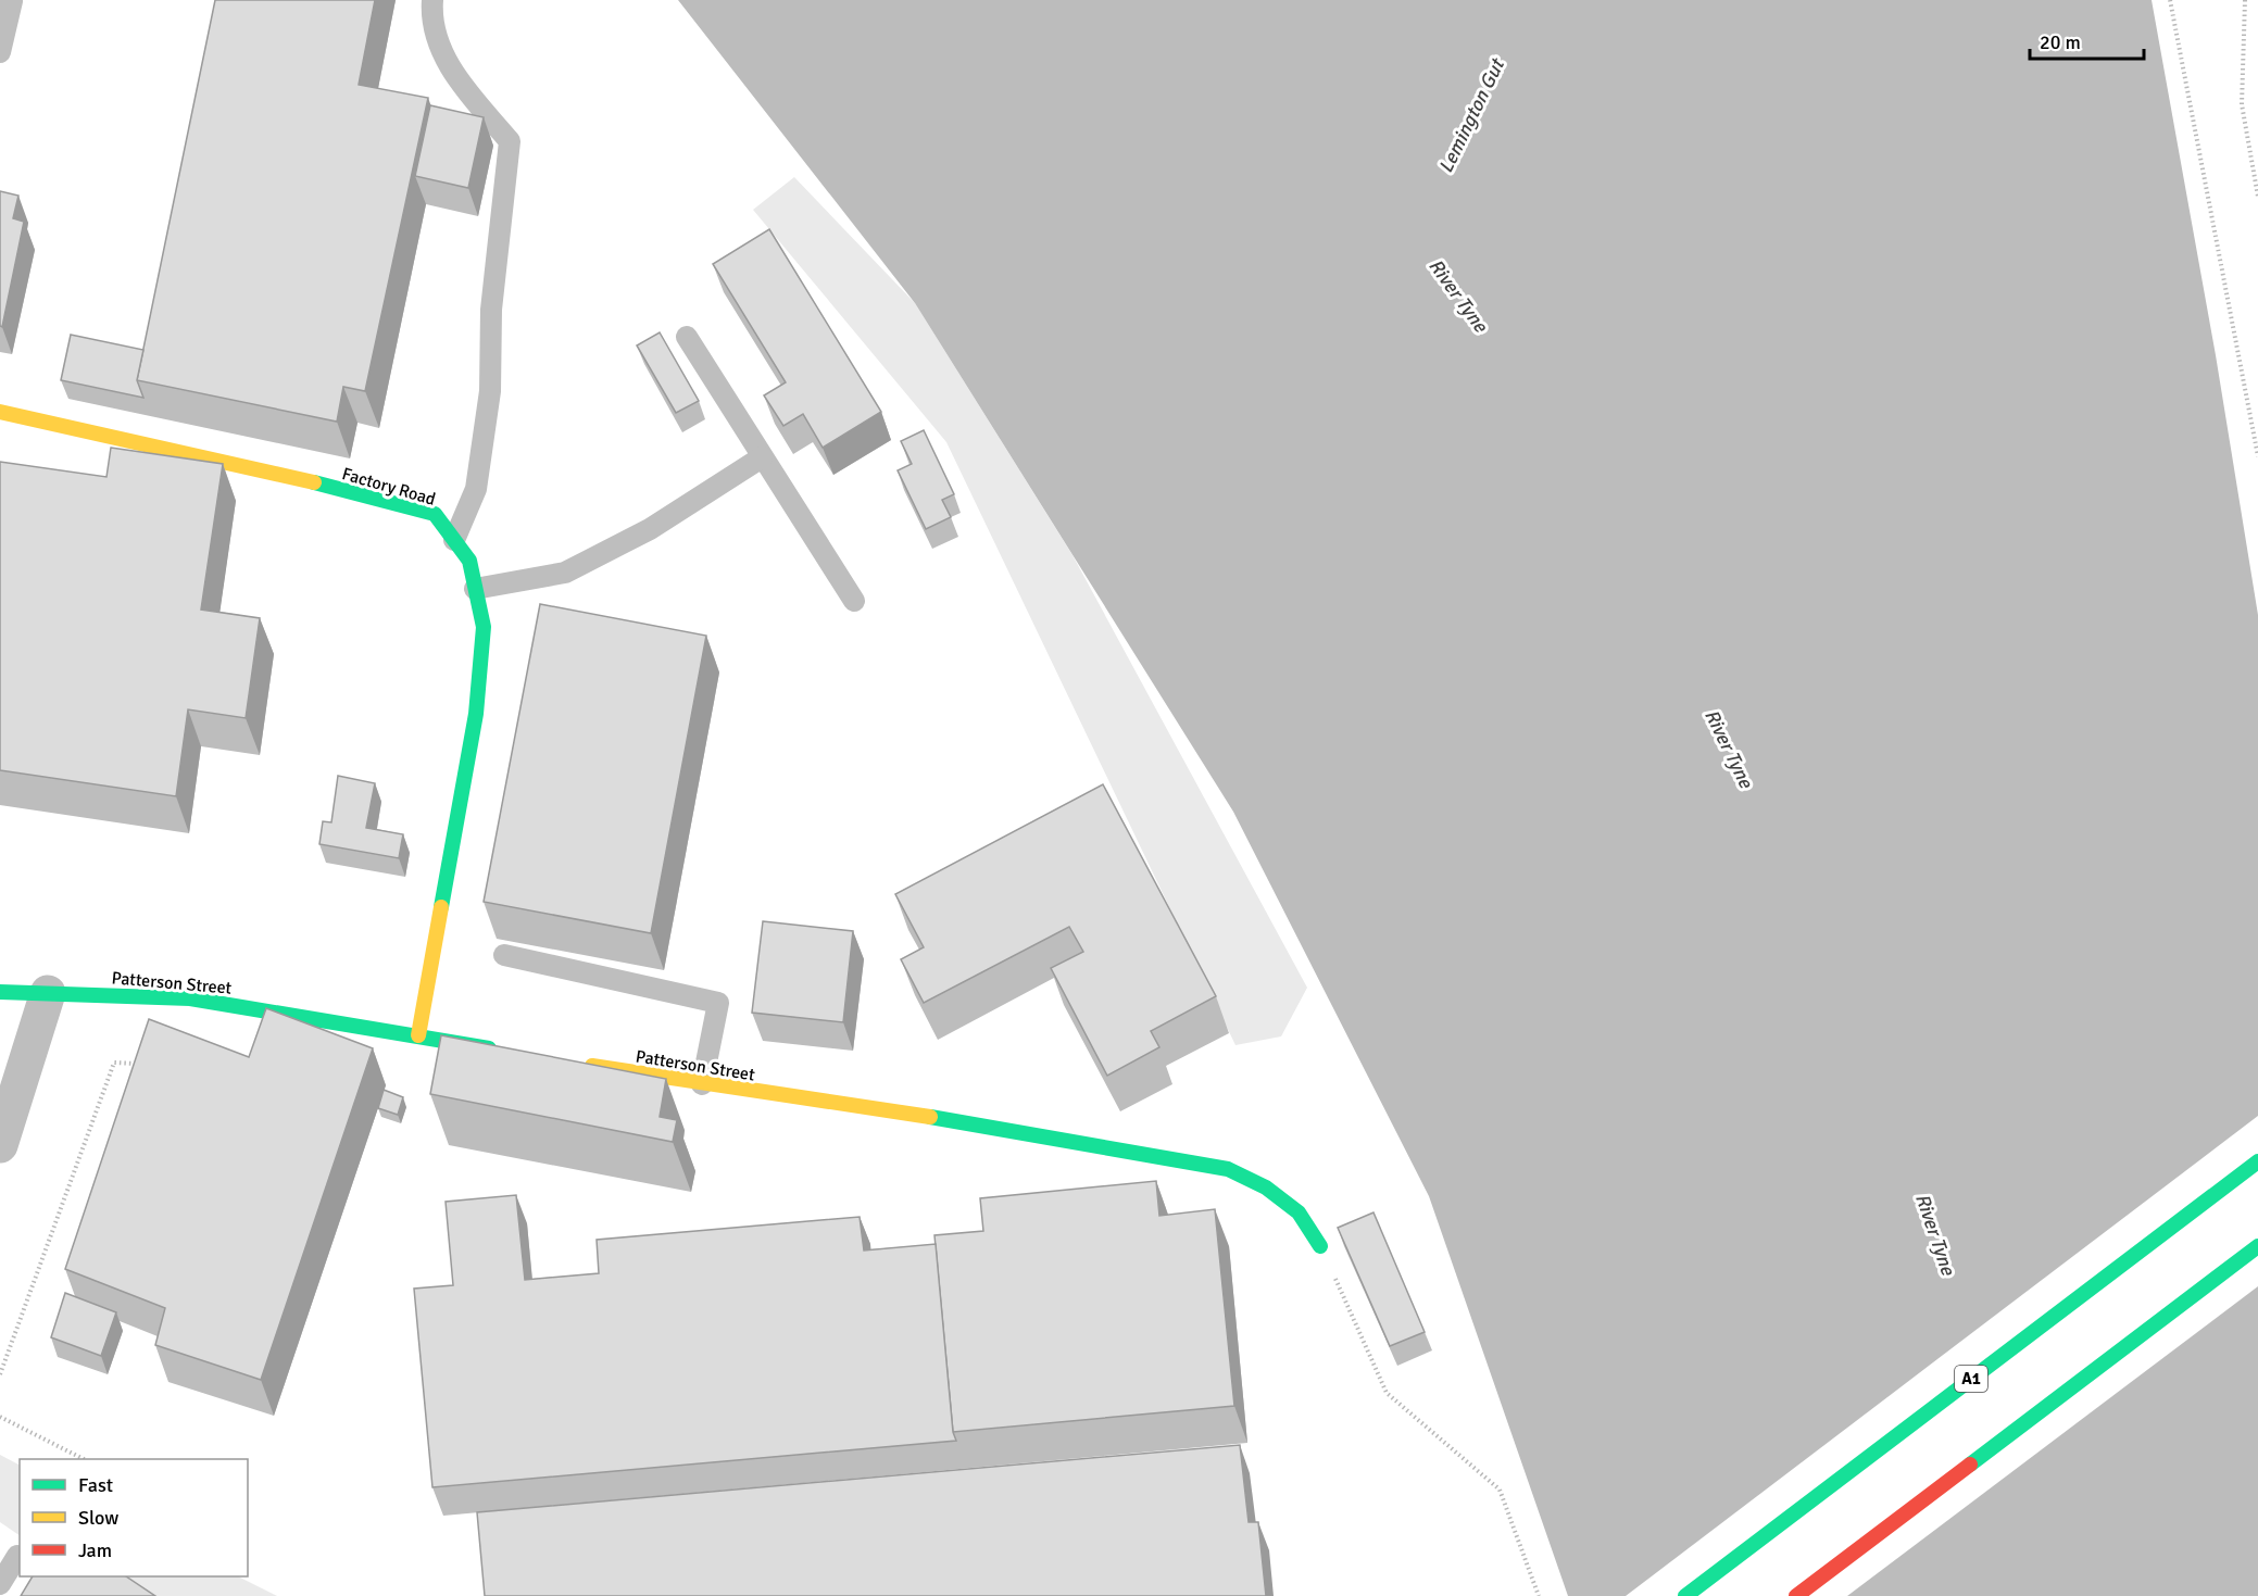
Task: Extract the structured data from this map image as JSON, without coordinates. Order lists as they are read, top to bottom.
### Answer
{
  "streets": {
    "main road": ["Factory Road", "Patterson Street", "A1"]
  },
  "crossings": [
    ["Factory Road", "Patterson Street"]
  ],
  "water": ["Lemington Gut", "River Tyne"],
  "legend": ["Fast", "Slow", "Jam"],
  "scale_bar": "20 m"
}
